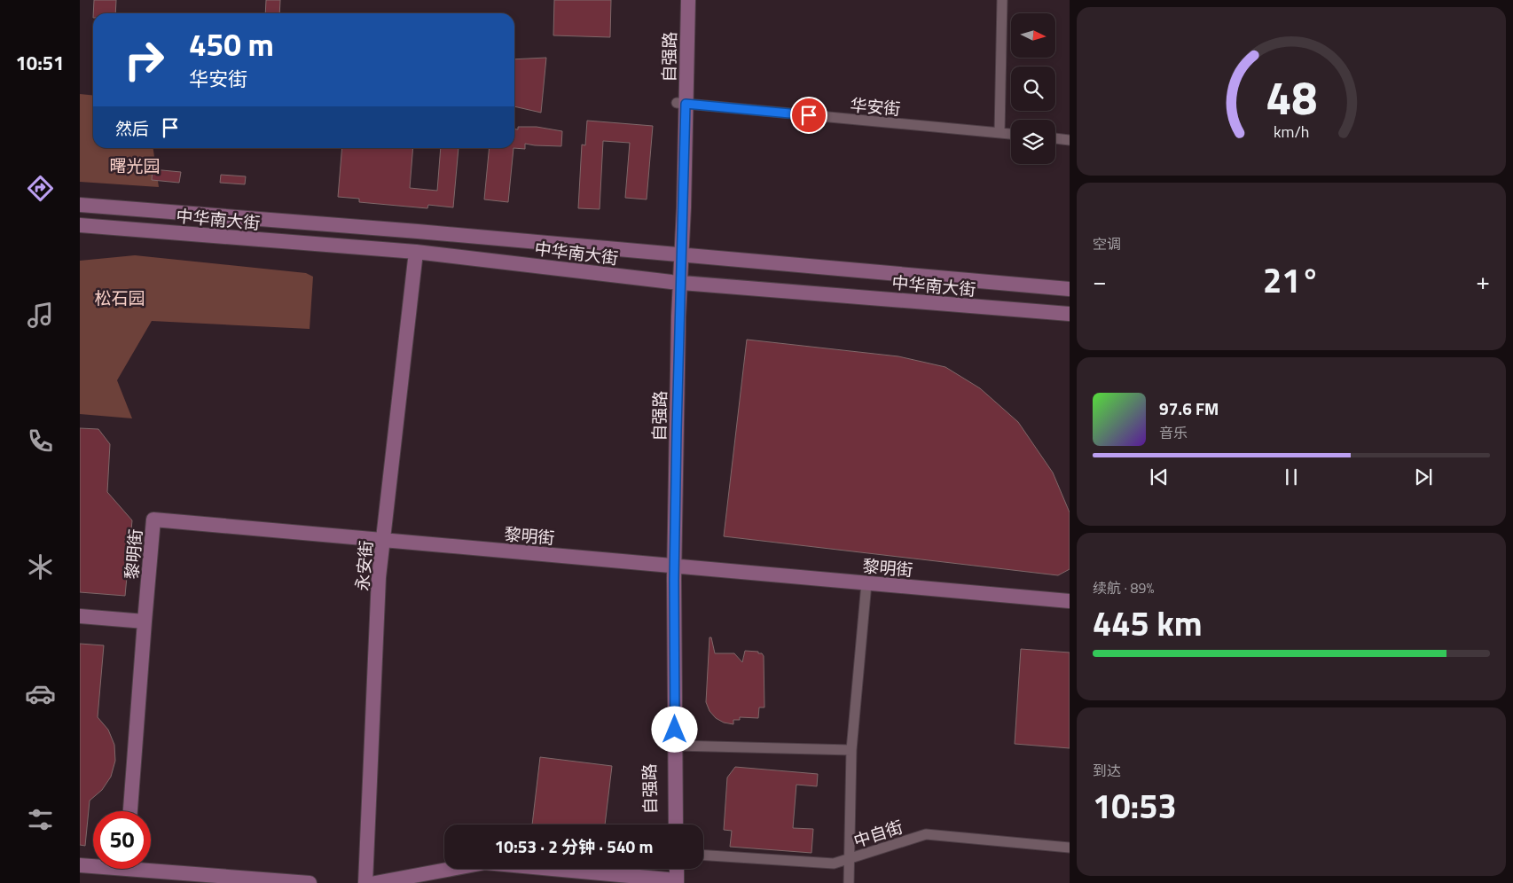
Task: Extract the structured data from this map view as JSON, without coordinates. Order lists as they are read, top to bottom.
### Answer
{
  "streets": {
    "main road": [
      "自强路",
      "中华南大街",
      "黎明街",
      "永安街"
    ],
    "street": ["华安街", "中自街"]
  },
  "crossings": [
    ["自强路", "华安街"],
    ["自强路", "中华南大街"],
    ["自强路", "黎明街"],
    ["中华南大街", "永安街"],
    ["黎明街", "永安街"]
  ],
  "parks": ["曙光园", "松石园"],
  "north": "right",
  "page": {
    "tabs": "10:51",
    "turn": ["450 m", "华安街"],
    "then": "然后",
    "tile": [
      "空调",
      ["续航 · 89%", "445 km"],
      ["到达", "10:53"]
    ],
    "heat": ["−", "21°", "+"],
    "song": ["97.6 FM", "音乐"],
    "limit": "50",
    "trip": "10:53 · 2 分钟 · 540 m",
    "gauge": ["48", "km/h"]
  }
}
